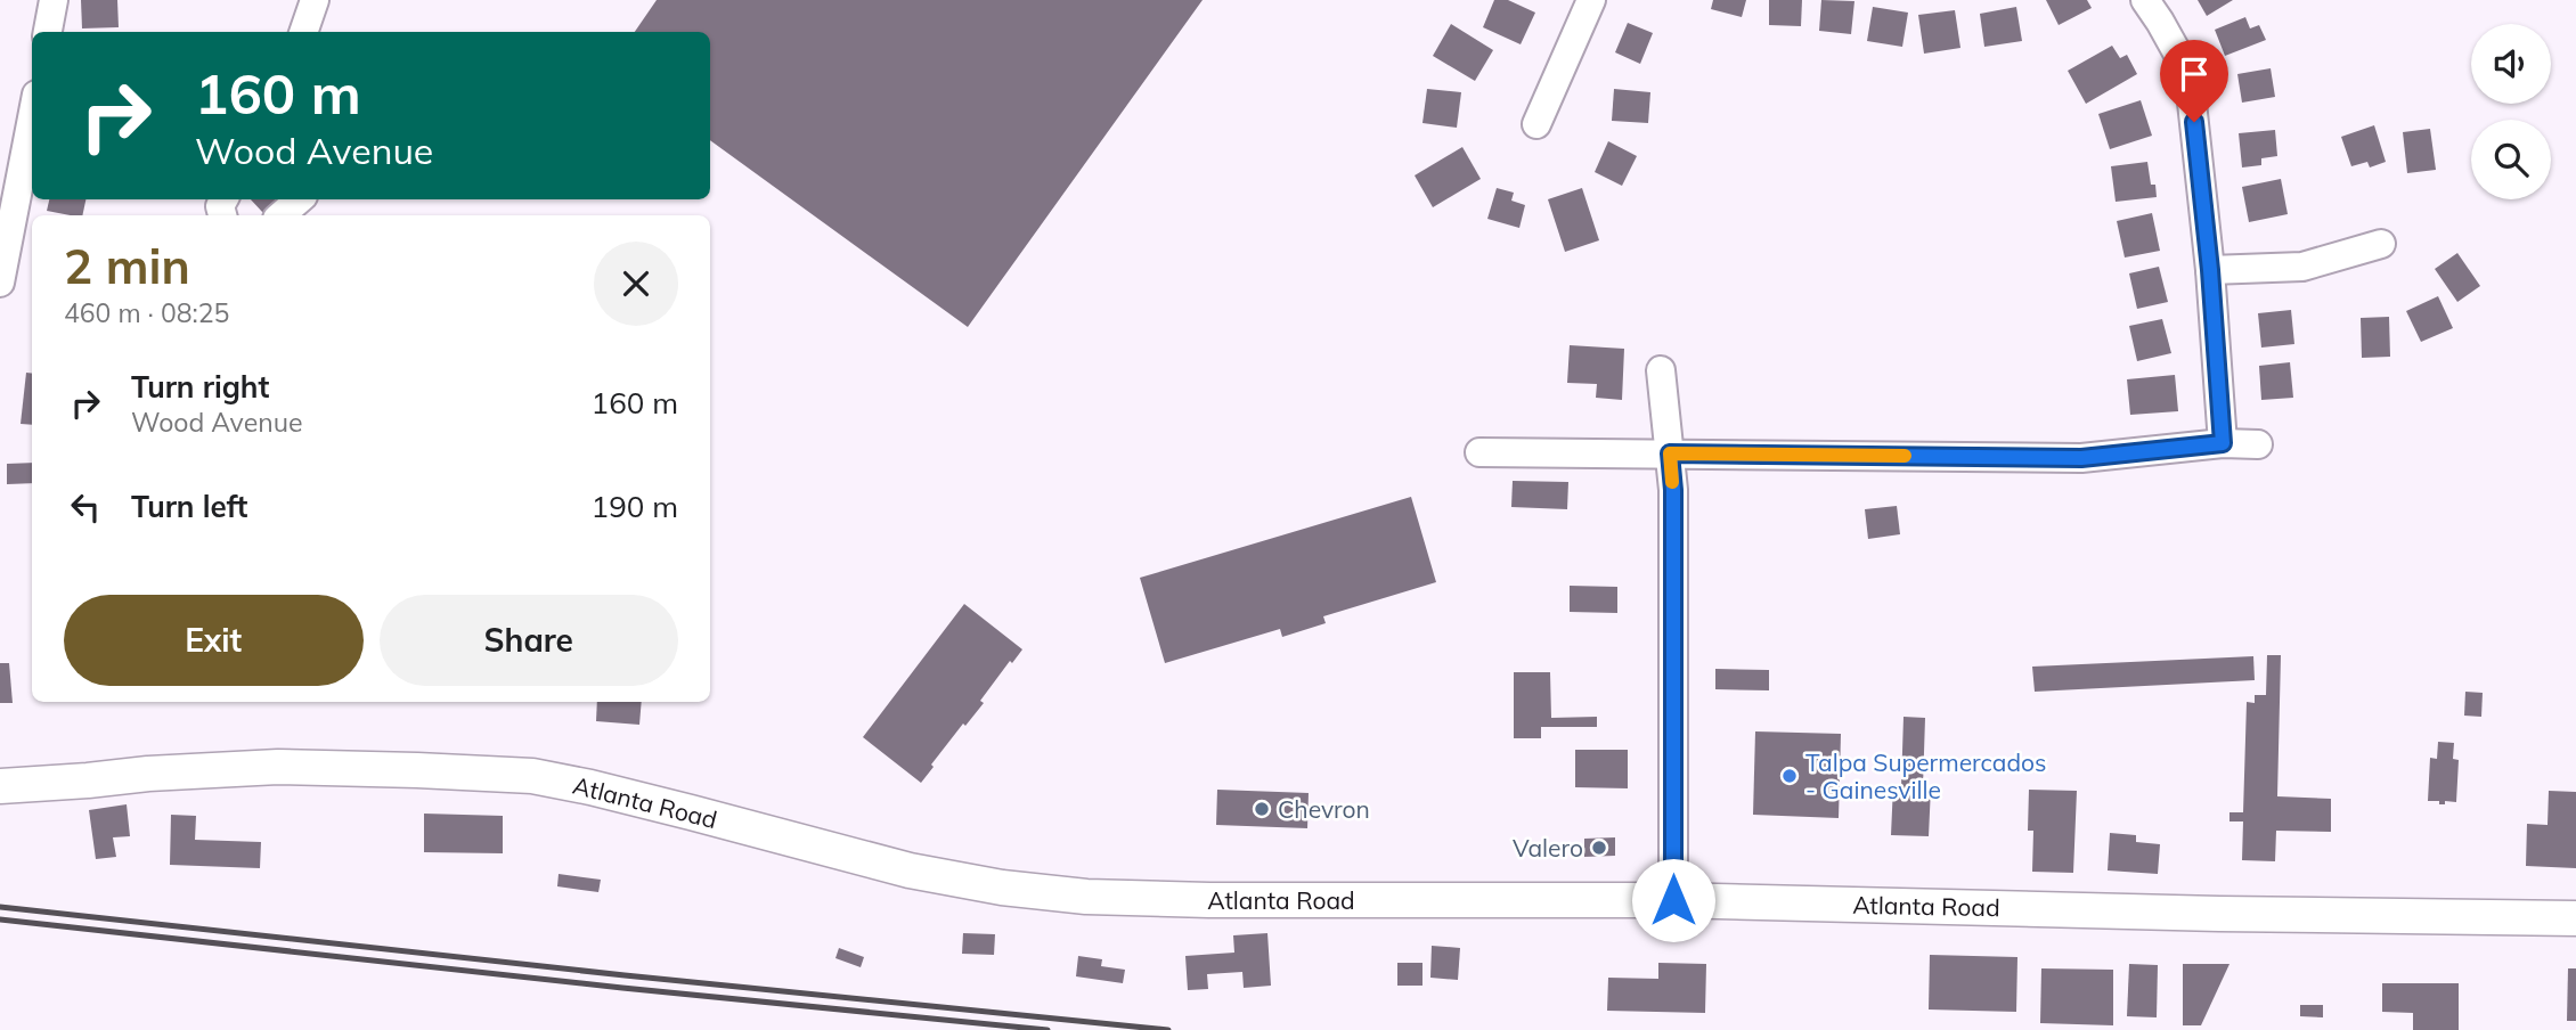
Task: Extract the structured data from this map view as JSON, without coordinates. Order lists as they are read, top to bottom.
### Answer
{
  "streets": {
    "main road": ["Atlanta Road"]
  },
  "places": ["Talpa Supermercados - Gainesville", "Chevron", "Valero"],
  "page": {
    "turn": ["160 m", "Wood Avenue"],
    "heading": ["2 min", "460 m · 08:25"],
    "list": [
      {
        "name": "Turn right",
        "note": "Wood Avenue",
        "value": "160 m"
      },
      {
        "name": "Turn left",
        "value": "190 m"
      }
    ],
    "buttons": ["Exit", "Share"]
  }
}
